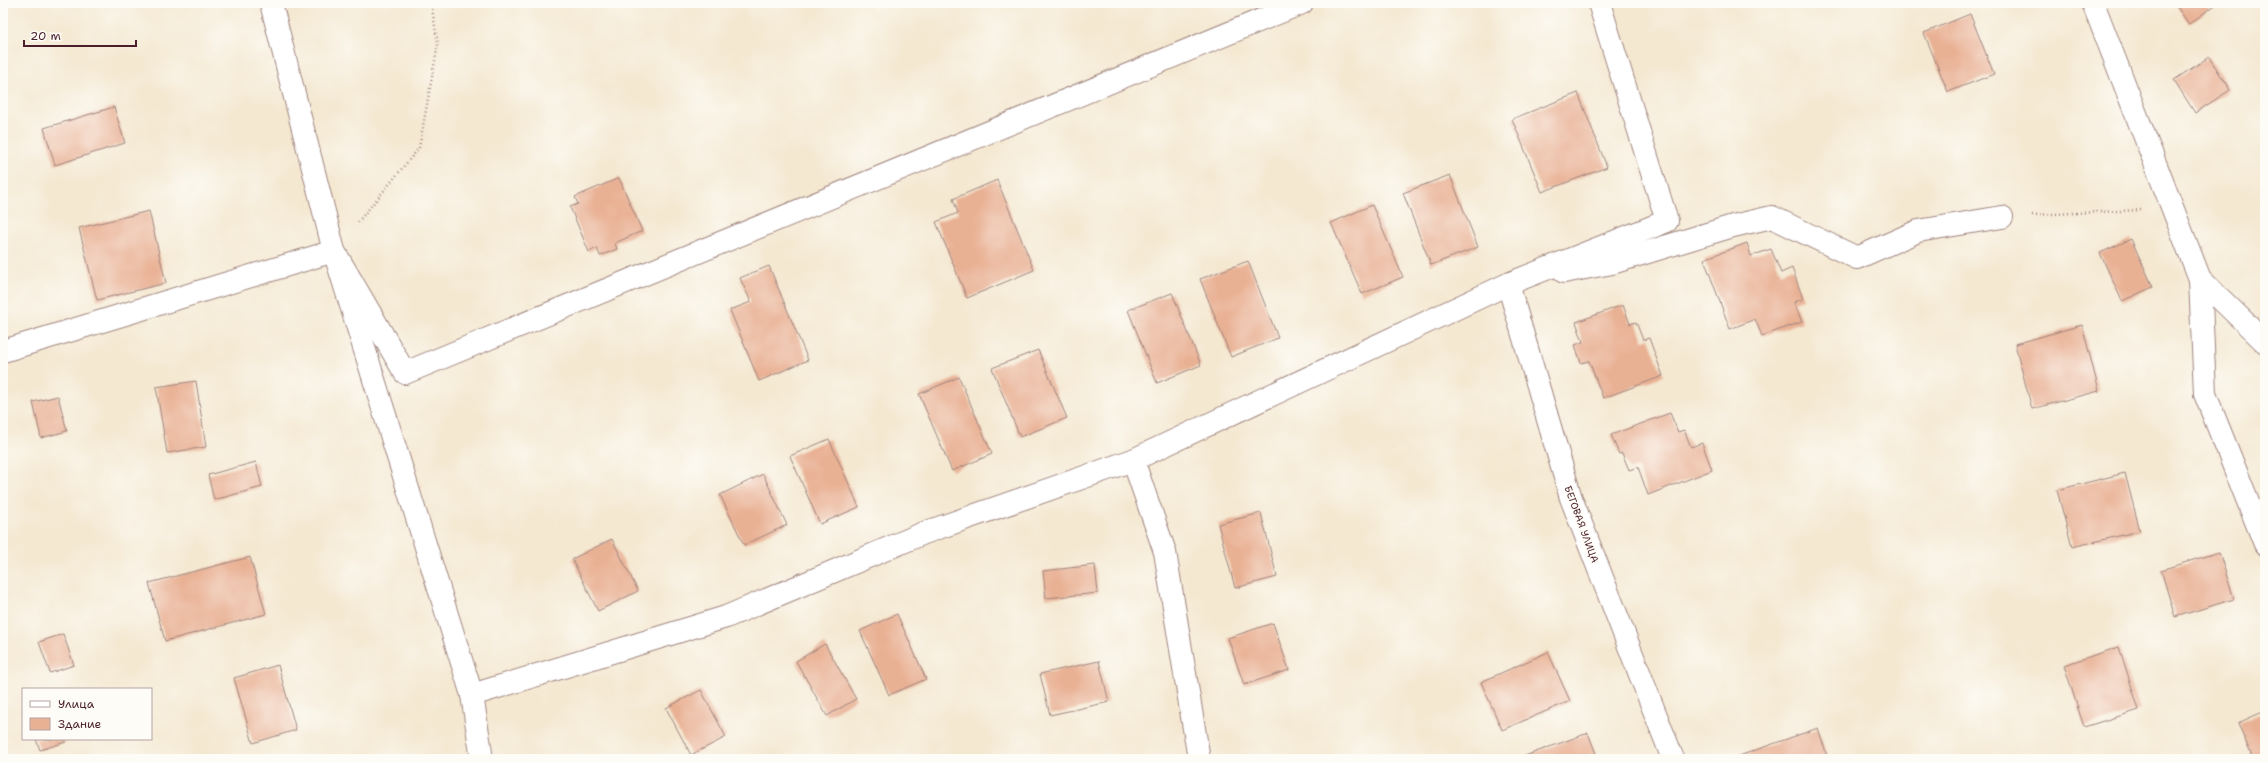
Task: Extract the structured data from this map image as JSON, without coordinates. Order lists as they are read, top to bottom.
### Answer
{
  "streets": {
    "street": ["БЕГОВАЯ УЛИЦА"]
  },
  "legend": ["Улица", "Здание"],
  "scale_bar": "20 m"
}
